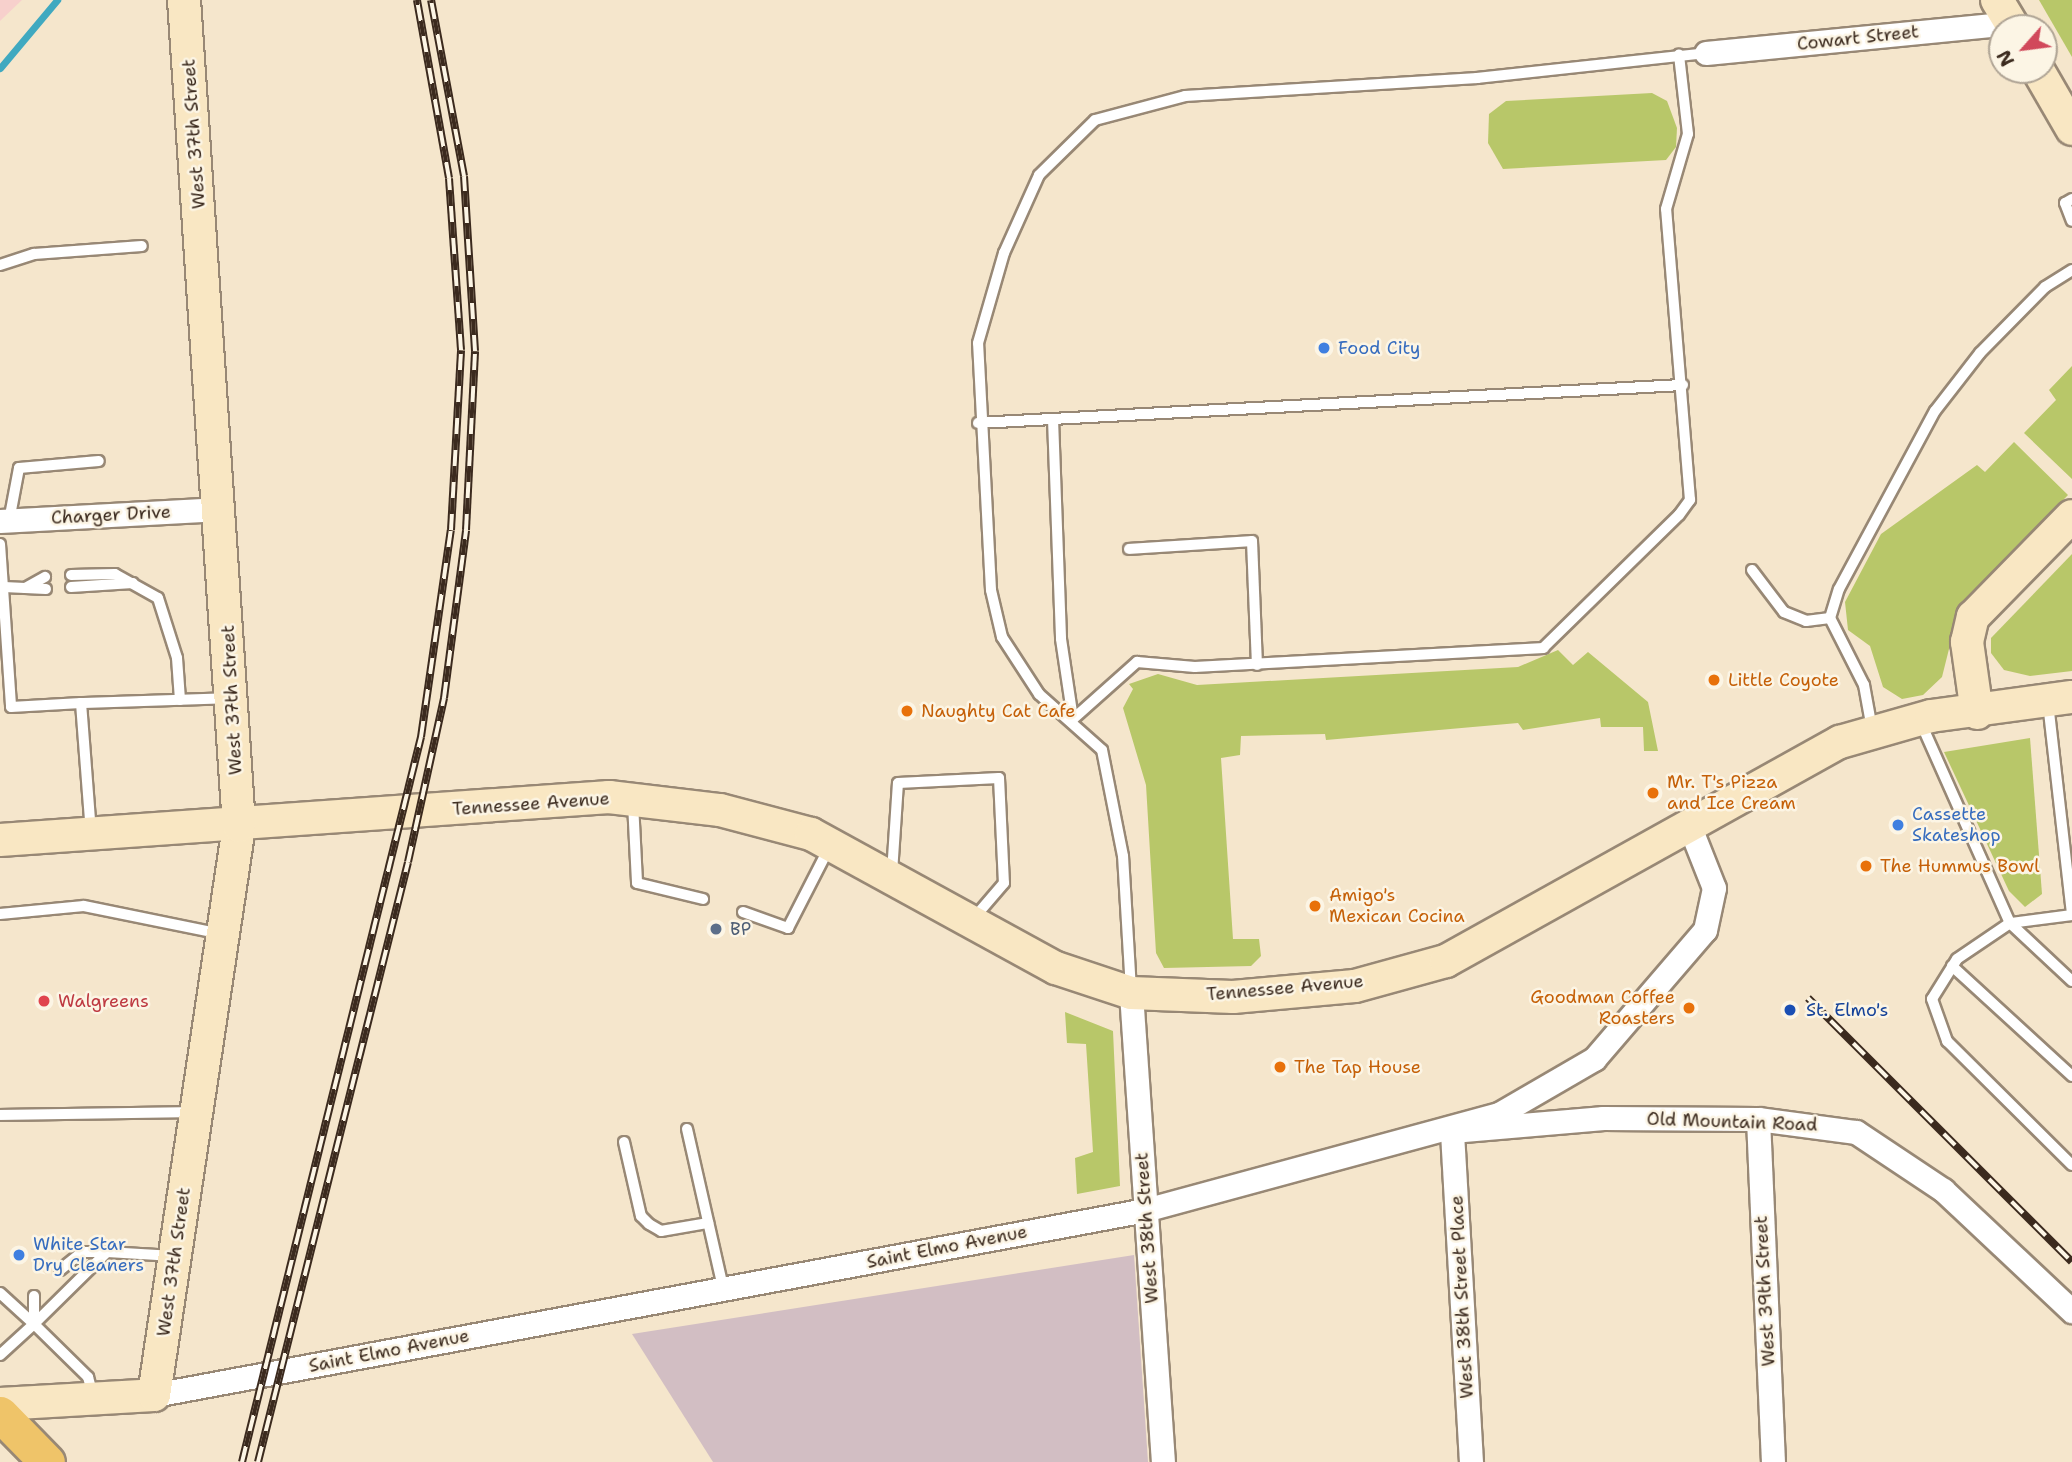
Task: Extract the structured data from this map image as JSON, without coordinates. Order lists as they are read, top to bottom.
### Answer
{
  "streets": {
    "main road": ["West 37th Street", "Tennessee Avenue", "Saint Elmo Avenue"],
    "street": [
      "Cowart Street",
      "Charger Drive",
      "Old Mountain Road",
      "West 38th Street",
      "West 39th Street",
      "West 38th Street Place"
    ]
  },
  "crossings": [
    ["West 37th Street", "Charger Drive"],
    ["West 37th Street", "Tennessee Avenue"],
    ["West 37th Street", "Saint Elmo Avenue"],
    ["Tennessee Avenue", "West 38th Street"],
    ["Tennessee Avenue", "Saint Elmo Avenue"],
    ["Old Mountain Road", "Saint Elmo Avenue"],
    ["Old Mountain Road", "West 39th Street"],
    ["Old Mountain Road", "West 38th Street Place"],
    ["West 38th Street", "Saint Elmo Avenue"],
    ["Saint Elmo Avenue", "West 38th Street Place"]
  ],
  "places": [
    "Food City",
    "Little Coyote",
    "Naughty Cat Cafe",
    "Mr. T's Pizza and Ice Cream",
    "Cassette Skateshop",
    "The Hummus Bowl",
    "Amigo's Mexican Cocina",
    "BP",
    "Walgreens",
    "Goodman Coffee Roasters",
    "St. Elmo's",
    "The Tap House",
    "White Star Dry Cleaners"
  ],
  "north": "bottom left"
}
